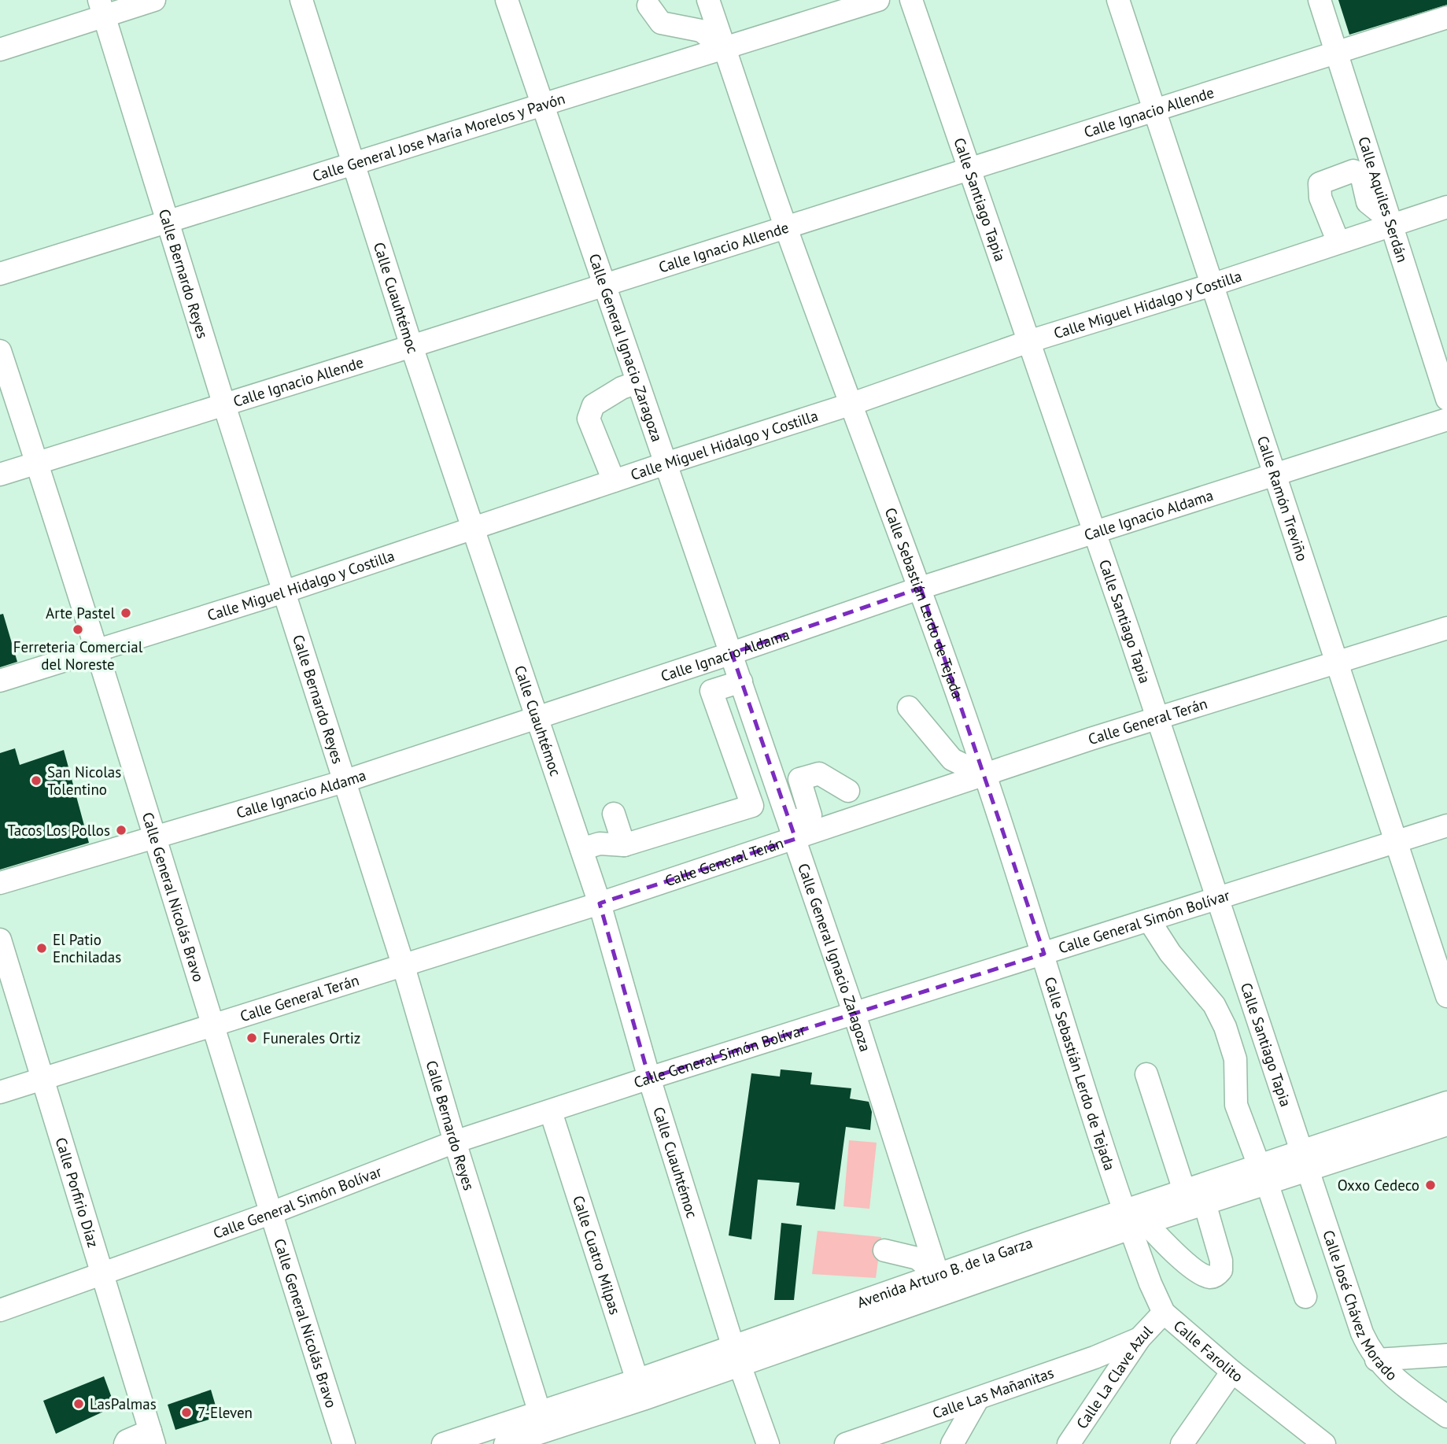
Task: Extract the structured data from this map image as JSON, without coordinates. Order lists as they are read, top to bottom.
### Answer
{
  "streets": {
    "street": [
      "Calle Ignacio Allende",
      "Calle General Jose María Morelos y Pavón",
      "Calle Santiago Tapia",
      "Calle Aquiles Serdán",
      "Calle Bernardo Reyes",
      "Calle Cuauhtémoc",
      "Calle Miguel Hidalgo y Costilla",
      "Calle General Ignacio Zaragoza",
      "Calle Ramón Treviño",
      "Calle Ignacio Aldama",
      "Calle Sebastián Lerdo de Tejada",
      "Calle General Terán",
      "Calle General Nicolás Bravo",
      "Calle General Simón Bolívar",
      "Calle Porfirio Díaz",
      "Calle Cuatro Milpas",
      "Avenida Arturo B. de la Garza",
      "Calle José Chávez Morado",
      "Calle Farolito",
      "Calle La Clave Azul",
      "Calle Las Mañanitas"
    ]
  },
  "crossings": [
    ["Calle Ignacio Allende", "Calle Santiago Tapia"],
    ["Calle Ignacio Allende", "Calle Aquiles Serdán"],
    ["Calle Ignacio Allende", "Calle Bernardo Reyes"],
    ["Calle Ignacio Allende", "Calle Cuauhtémoc"],
    ["Calle Ignacio Allende", "Calle General Ignacio Zaragoza"],
    ["Calle Ignacio Allende", "Calle Ramón Treviño"],
    ["Calle Ignacio Allende", "Calle Sebastián Lerdo de Tejada"],
    ["Calle Ignacio Allende", "Calle General Nicolás Bravo"],
    ["Calle General Jose María Morelos y Pavón", "Calle Bernardo Reyes"],
    ["Calle General Jose María Morelos y Pavón", "Calle Cuauhtémoc"],
    ["Calle General Jose María Morelos y Pavón", "Calle General Ignacio Zaragoza"],
    ["Calle General Jose María Morelos y Pavón", "Calle Sebastián Lerdo de Tejada"],
    ["Calle Santiago Tapia", "Calle Miguel Hidalgo y Costilla"],
    ["Calle Santiago Tapia", "Calle Ignacio Aldama"],
    ["Calle Santiago Tapia", "Calle General Terán"],
    ["Calle Santiago Tapia", "Calle General Simón Bolívar"],
    ["Calle Santiago Tapia", "Avenida Arturo B. de la Garza"],
    ["Calle Santiago Tapia", "Calle José Chávez Morado"],
    ["Calle Aquiles Serdán", "Calle Miguel Hidalgo y Costilla"],
    ["Calle Bernardo Reyes", "Calle Miguel Hidalgo y Costilla"],
    ["Calle Bernardo Reyes", "Calle Ignacio Aldama"],
    ["Calle Bernardo Reyes", "Calle General Terán"],
    ["Calle Bernardo Reyes", "Calle General Simón Bolívar"],
    ["Calle Bernardo Reyes", "Avenida Arturo B. de la Garza"],
    ["Calle Cuauhtémoc", "Calle Miguel Hidalgo y Costilla"],
    ["Calle Cuauhtémoc", "Calle Ignacio Aldama"],
    ["Calle Cuauhtémoc", "Calle General Terán"],
    ["Calle Cuauhtémoc", "Calle General Simón Bolívar"],
    ["Calle Cuauhtémoc", "Avenida Arturo B. de la Garza"],
    ["Calle Miguel Hidalgo y Costilla", "Calle General Ignacio Zaragoza"],
    ["Calle Miguel Hidalgo y Costilla", "Calle Ramón Treviño"],
    ["Calle Miguel Hidalgo y Costilla", "Calle Sebastián Lerdo de Tejada"],
    ["Calle Miguel Hidalgo y Costilla", "Calle General Nicolás Bravo"],
    ["Calle General Ignacio Zaragoza", "Calle Ignacio Aldama"],
    ["Calle General Ignacio Zaragoza", "Calle General Terán"],
    ["Calle General Ignacio Zaragoza", "Calle General Simón Bolívar"],
    ["Calle General Ignacio Zaragoza", "Avenida Arturo B. de la Garza"],
    ["Calle Ramón Treviño", "Calle Ignacio Aldama"],
    ["Calle Ramón Treviño", "Calle General Terán"],
    ["Calle Ramón Treviño", "Calle General Simón Bolívar"],
    ["Calle Ignacio Aldama", "Calle Sebastián Lerdo de Tejada"],
    ["Calle Ignacio Aldama", "Calle General Nicolás Bravo"],
    ["Calle Sebastián Lerdo de Tejada", "Calle General Terán"],
    ["Calle Sebastián Lerdo de Tejada", "Calle General Simón Bolívar"],
    ["Calle Sebastián Lerdo de Tejada", "Avenida Arturo B. de la Garza"],
    ["Calle Sebastián Lerdo de Tejada", "Calle Farolito"],
    ["Calle General Terán", "Calle General Nicolás Bravo"],
    ["Calle General Terán", "Calle Porfirio Díaz"],
    ["Calle General Nicolás Bravo", "Calle General Simón Bolívar"],
    ["Calle General Simón Bolívar", "Calle Porfirio Díaz"],
    ["Calle General Simón Bolívar", "Calle Cuatro Milpas"],
    ["Calle Cuatro Milpas", "Avenida Arturo B. de la Garza"],
    ["Avenida Arturo B. de la Garza", "Calle José Chávez Morado"],
    ["Avenida Arturo B. de la Garza", "Calle Farolito"],
    ["Calle Farolito", "Calle La Clave Azul"],
    ["Calle La Clave Azul", "Calle Las Mañanitas"]
  ],
  "places": [
    "Arte Pastel",
    "Ferreteria Comercial del Noreste",
    "San Nicolas Tolentino",
    "Tacos Los Pollos",
    "El Patio Enchiladas",
    "Funerales Ortiz",
    "Oxxo Cedeco",
    "LasPalmas",
    "7-Eleven"
  ]
}
